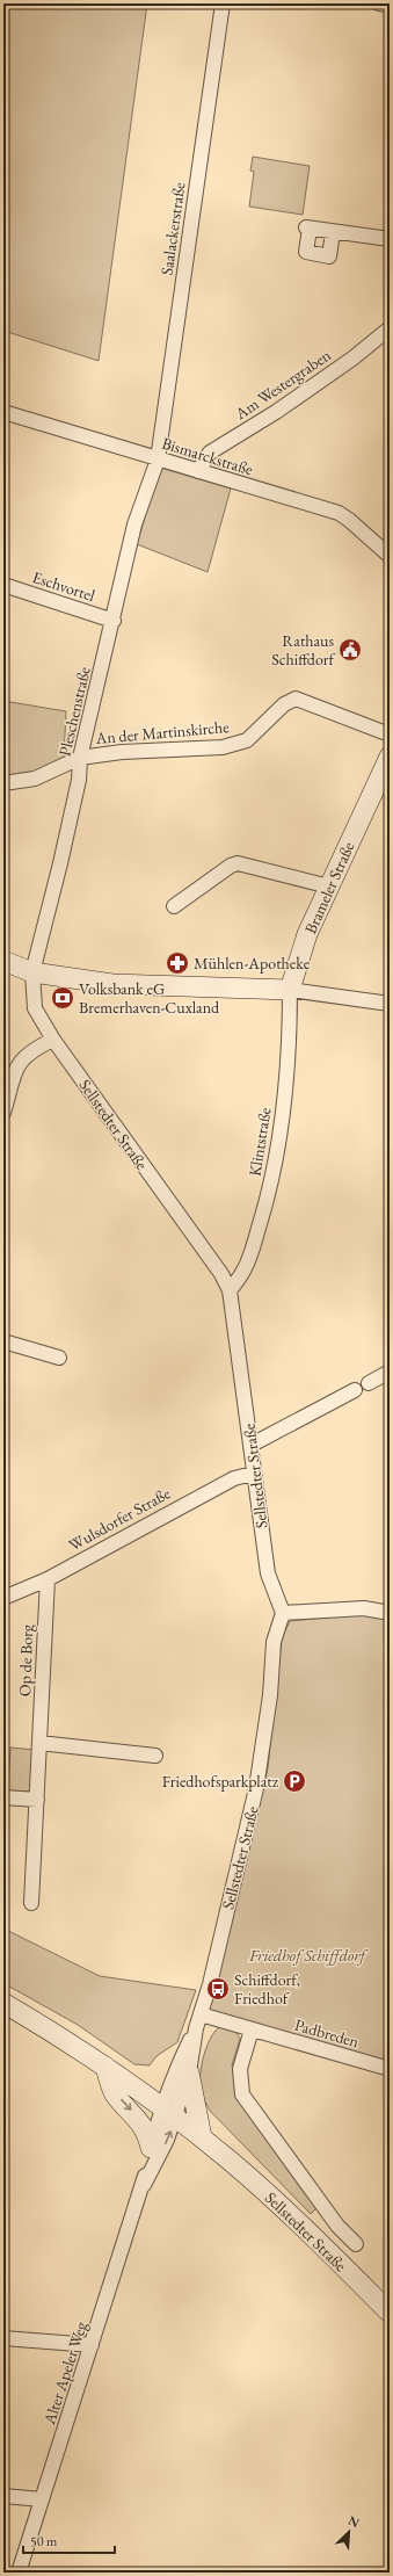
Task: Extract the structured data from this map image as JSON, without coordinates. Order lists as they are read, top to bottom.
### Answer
{
  "streets": {
    "main road": ["Brameler Straße", "Sellstedter Straße"],
    "street": [
      "Saalackerstraße",
      "Am Westergraben",
      "Bismarckstraße",
      "Eschvortel",
      "Pleschenstraße",
      "An der Martinskirche",
      "Klintstraße",
      "Wulsdorfer Straße",
      "Op de Borg",
      "Padbreden",
      "Alter Apeler Weg"
    ]
  },
  "crossings": [
    ["Saalackerstraße", "Bismarckstraße"],
    ["Saalackerstraße", "Pleschenstraße"],
    ["Am Westergraben", "Bismarckstraße"],
    ["Bismarckstraße", "Pleschenstraße"],
    ["Eschvortel", "Pleschenstraße"],
    ["Pleschenstraße", "An der Martinskirche"],
    ["Pleschenstraße", "Sellstedter Straße"],
    ["Brameler Straße", "Klintstraße"],
    ["Sellstedter Straße", "Klintstraße"],
    ["Sellstedter Straße", "Wulsdorfer Straße"],
    ["Sellstedter Straße", "Padbreden"],
    ["Sellstedter Straße", "Alter Apeler Weg"],
    ["Wulsdorfer Straße", "Op de Borg"]
  ],
  "parks": ["Friedhof Schiffdorf"],
  "places": {
    "public building": ["Rathaus Schiffdorf"],
    "pharmacy": ["Mühlen-Apotheke"],
    "bank": ["Volksbank eG Bremerhaven-Cuxland"],
    "parking": ["Friedhofsparkplatz"],
    "bus stop": ["Schiffdorf, Friedhof"]
  },
  "scale_bar": "50 m",
  "north": "top right"
}
